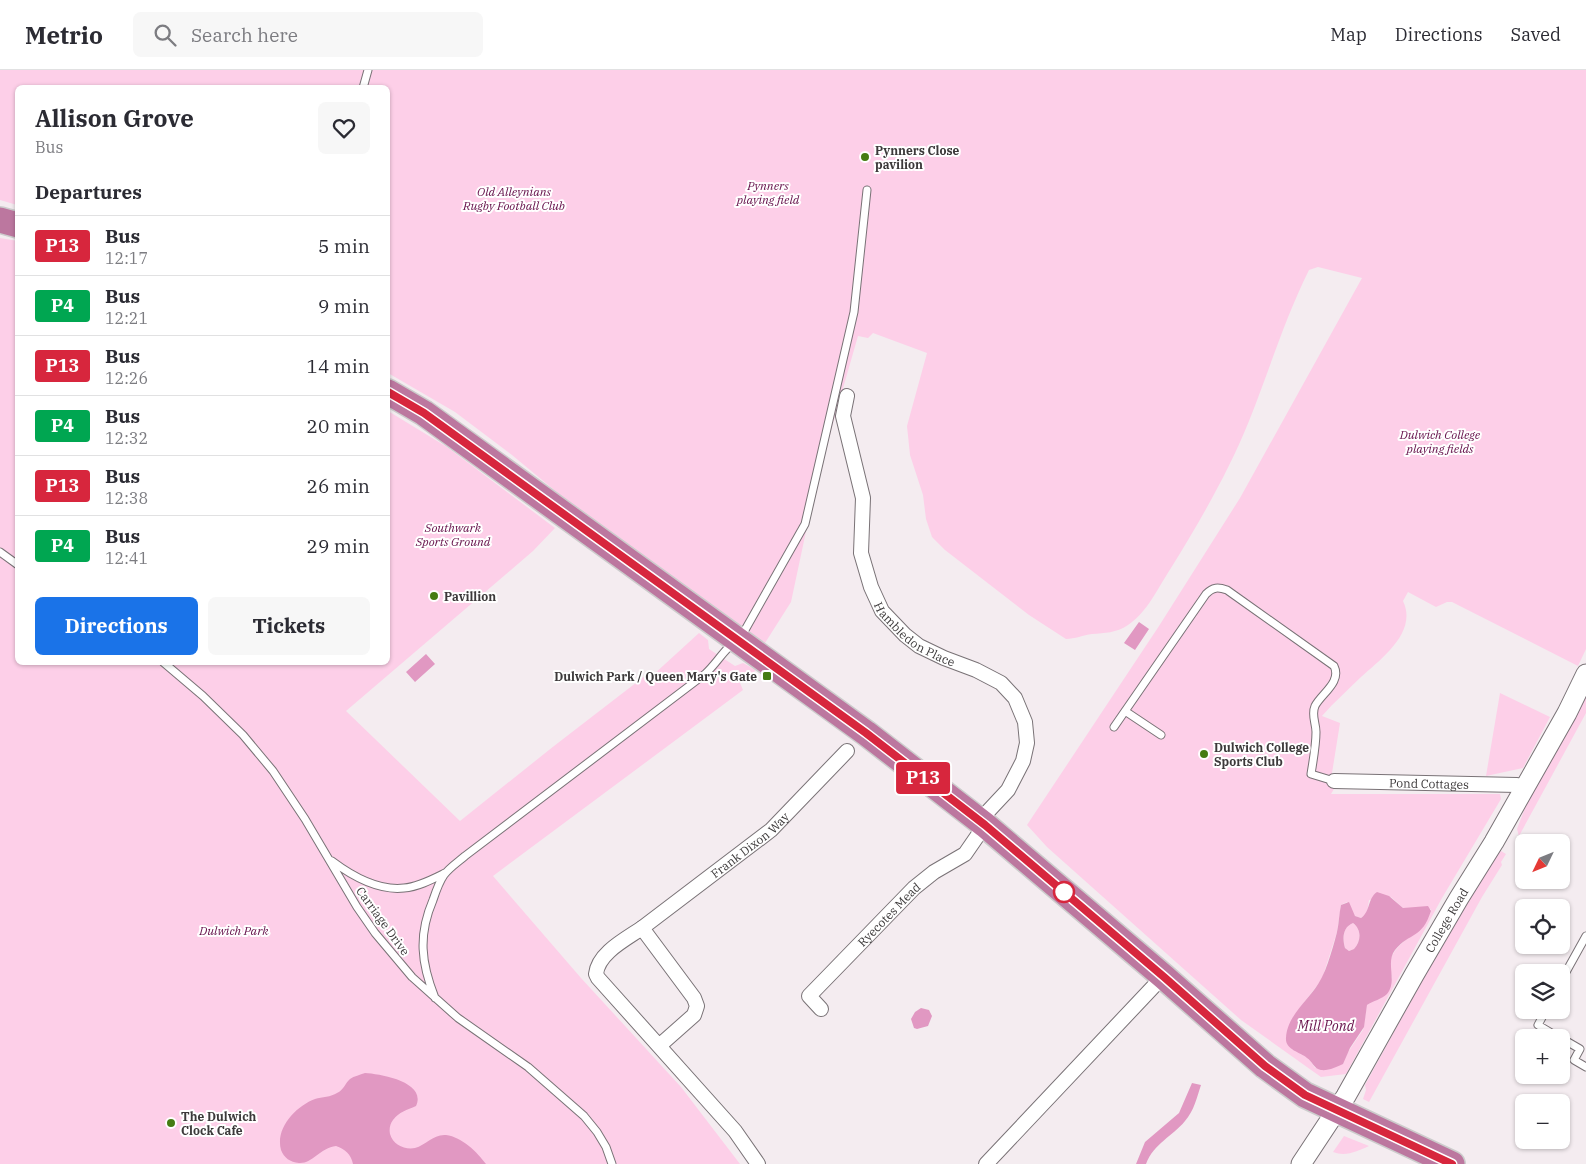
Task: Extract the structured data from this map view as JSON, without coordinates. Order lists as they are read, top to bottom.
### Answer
{
  "streets": {
    "street": [
      "Hambledon Place",
      "Pond Cottages",
      "Frank Dixon Way",
      "Ryecotes Mead",
      "College Road"
    ],
    "lane": ["Carriage Drive"]
  },
  "crossings": [
    ["Hambledon Place", "Ryecotes Mead"],
    ["Pond Cottages", "College Road"]
  ],
  "water": ["Mill Pond"],
  "parks": [
    "Pynners playing field",
    "Old Alleynians Rugby Football Club",
    "Dulwich College playing fields",
    "Southwark Sports Ground",
    "Dulwich Park"
  ],
  "places": {
    "other": [
      "Pynners Close pavilion",
      "Pavillion",
      "Dulwich College Sports Club",
      "The Dulwich Clock Cafe"
    ],
    "transit": ["Dulwich Park / Queen Mary's Gate"]
  },
  "lines": ["bus line P13"],
  "north": "bottom left",
  "page": {
    "header": "Metrio",
    "search": "Search here",
    "nav": ["Map", "Directions", "Saved"],
    "on_map": "P13",
    "heading": [
      ["Allison Grove", "Bus"],
      "Departures"
    ],
    "list": [
      {
        "mark": "P13",
        "name": "Bus",
        "note": "12:17",
        "value": "5 min"
      },
      {
        "mark": "P4",
        "name": "Bus",
        "note": "12:21",
        "value": "9 min"
      },
      {
        "mark": "P13",
        "name": "Bus",
        "note": "12:26",
        "value": "14 min"
      },
      {
        "mark": "P4",
        "name": "Bus",
        "note": "12:32",
        "value": "20 min"
      },
      {
        "mark": "P13",
        "name": "Bus",
        "note": "12:38",
        "value": "26 min"
      },
      {
        "mark": "P4",
        "name": "Bus",
        "note": "12:41",
        "value": "29 min"
      }
    ],
    "buttons": ["Directions", "Tickets"],
    "map_buttons": ["+", "−"]
  }
}
